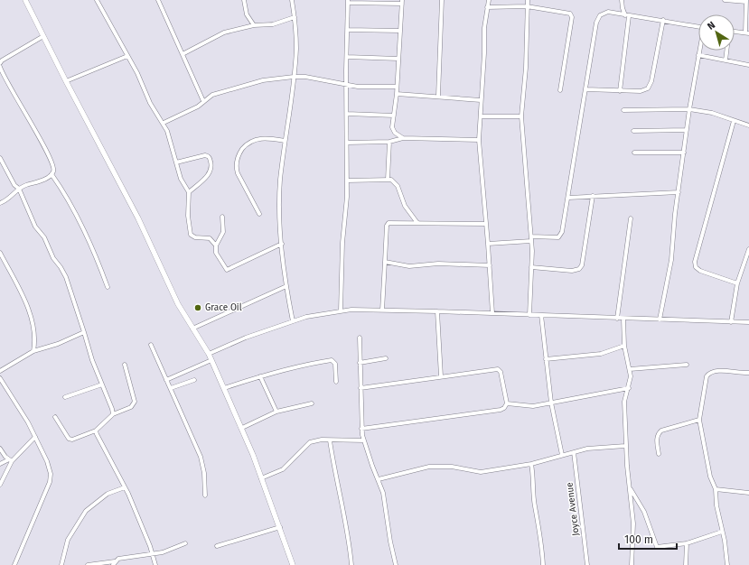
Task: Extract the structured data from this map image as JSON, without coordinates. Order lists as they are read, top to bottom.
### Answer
{
  "streets": {
    "street": ["Joyce Avenue"]
  },
  "places": ["Grace Oil"],
  "scale_bar": "100 m",
  "north": "top left"
}
